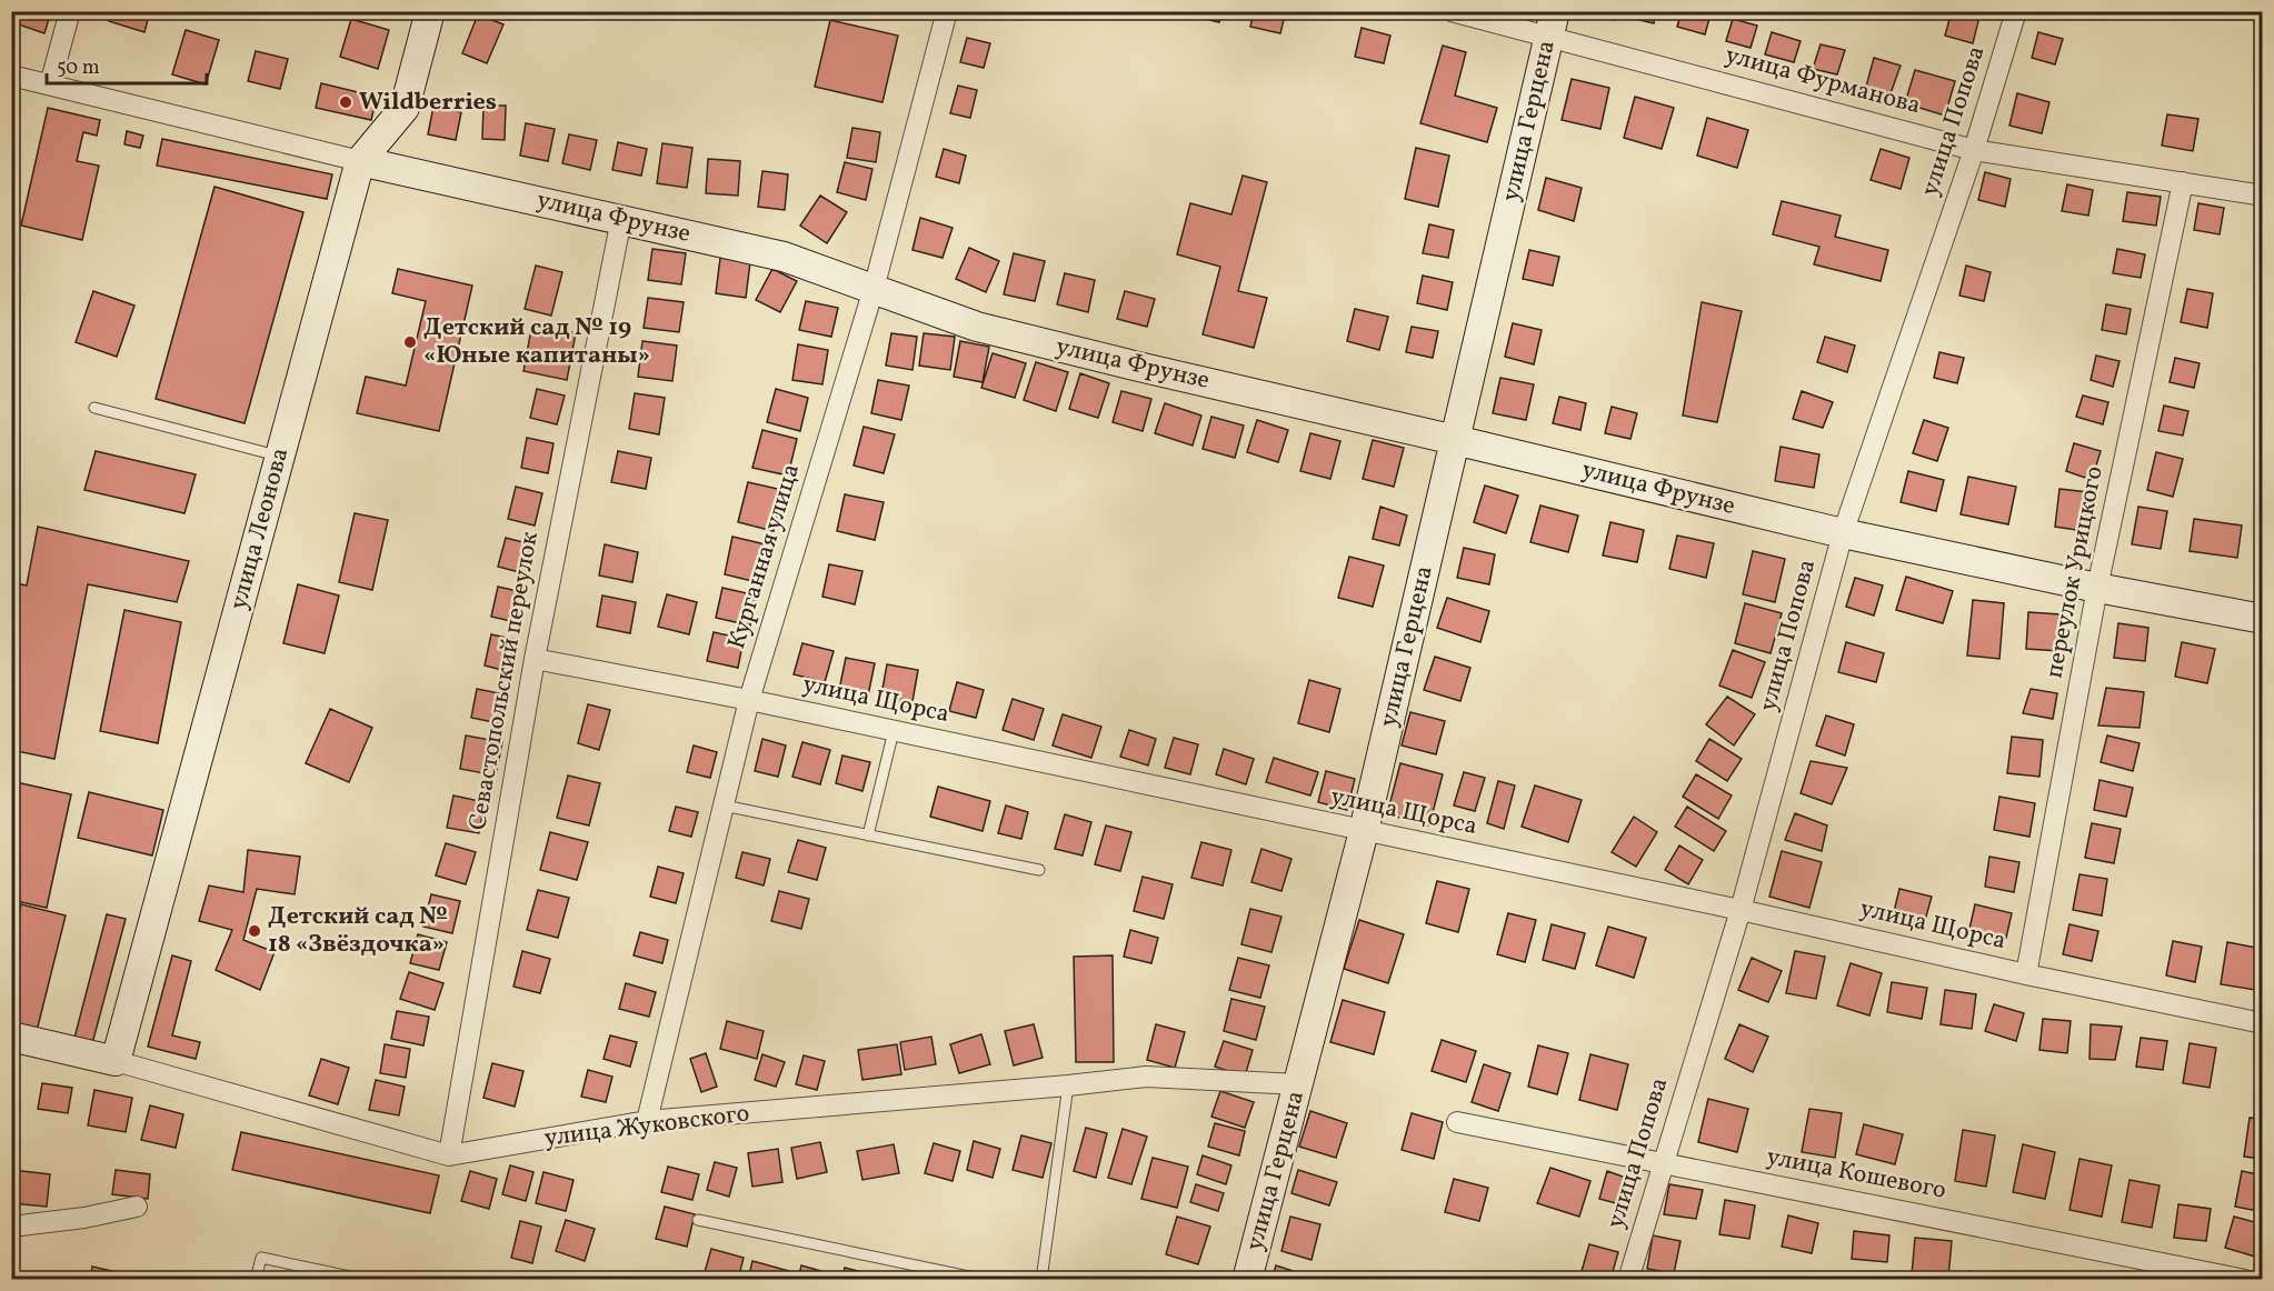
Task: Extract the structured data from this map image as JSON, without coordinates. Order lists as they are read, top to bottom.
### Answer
{
  "streets": {
    "street": [
      "улица Фурманова",
      "улица Герцена",
      "улица Попова",
      "улица Фрунзе",
      "улица Леонова",
      "Курганная улица",
      "переулок Урицкого",
      "Севастопольский переулок",
      "улица Щорса",
      "улица Жуковского",
      "улица Кошевого"
    ]
  },
  "crossings": [
    ["улица Фурманова", "улица Герцена"],
    ["улица Фурманова", "улица Попова"],
    ["улица Фурманова", "переулок Урицкого"],
    ["улица Герцена", "улица Фрунзе"],
    ["улица Герцена", "улица Щорса"],
    ["улица Герцена", "улица Жуковского"],
    ["улица Попова", "улица Фрунзе"],
    ["улица Попова", "улица Щорса"],
    ["улица Попова", "улица Кошевого"],
    ["улица Фрунзе", "улица Леонова"],
    ["улица Фрунзе", "Курганная улица"],
    ["улица Фрунзе", "переулок Урицкого"],
    ["улица Фрунзе", "Севастопольский переулок"],
    ["улица Леонова", "улица Жуковского"],
    ["Курганная улица", "улица Щорса"],
    ["Курганная улица", "улица Жуковского"],
    ["переулок Урицкого", "улица Щорса"],
    ["Севастопольский переулок", "улица Щорса"],
    ["Севастопольский переулок", "улица Жуковского"]
  ],
  "places": ["Wildberries", "Детский сад № 19 «Юные капитаны»", "Детский сад № 18 «Звёздочка»"],
  "scale_bar": "50 m"
}
